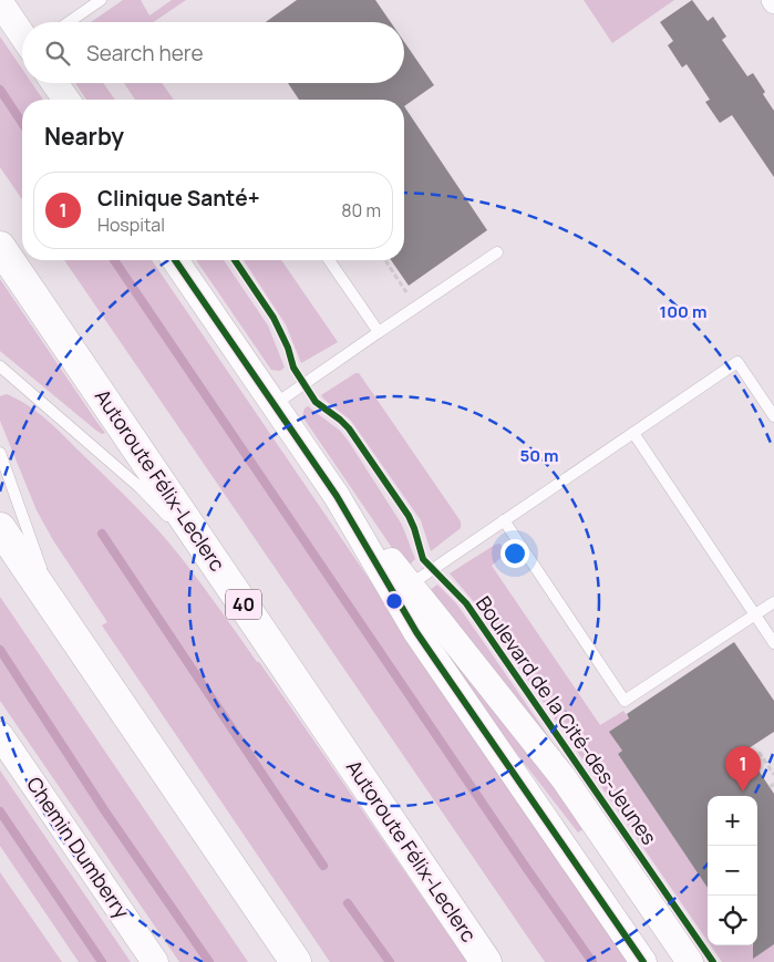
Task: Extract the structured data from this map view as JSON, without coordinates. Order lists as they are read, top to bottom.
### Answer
{
  "streets": {
    "highway": ["Autoroute Félix-Leclerc", "40"],
    "street": ["Boulevard de la Cité-des-Jeunes", "Chemin Dumberry"]
  },
  "page": {
    "search": "Search here",
    "heading": "Nearby",
    "list": [
      {
        "mark": "1",
        "name": "Clinique Santé+",
        "note": "Hospital",
        "value": "80 m"
      }
    ],
    "pins": "1",
    "map_buttons": ["+", "−"]
  },
  "rings": ["100 m", "50 m"]
}
